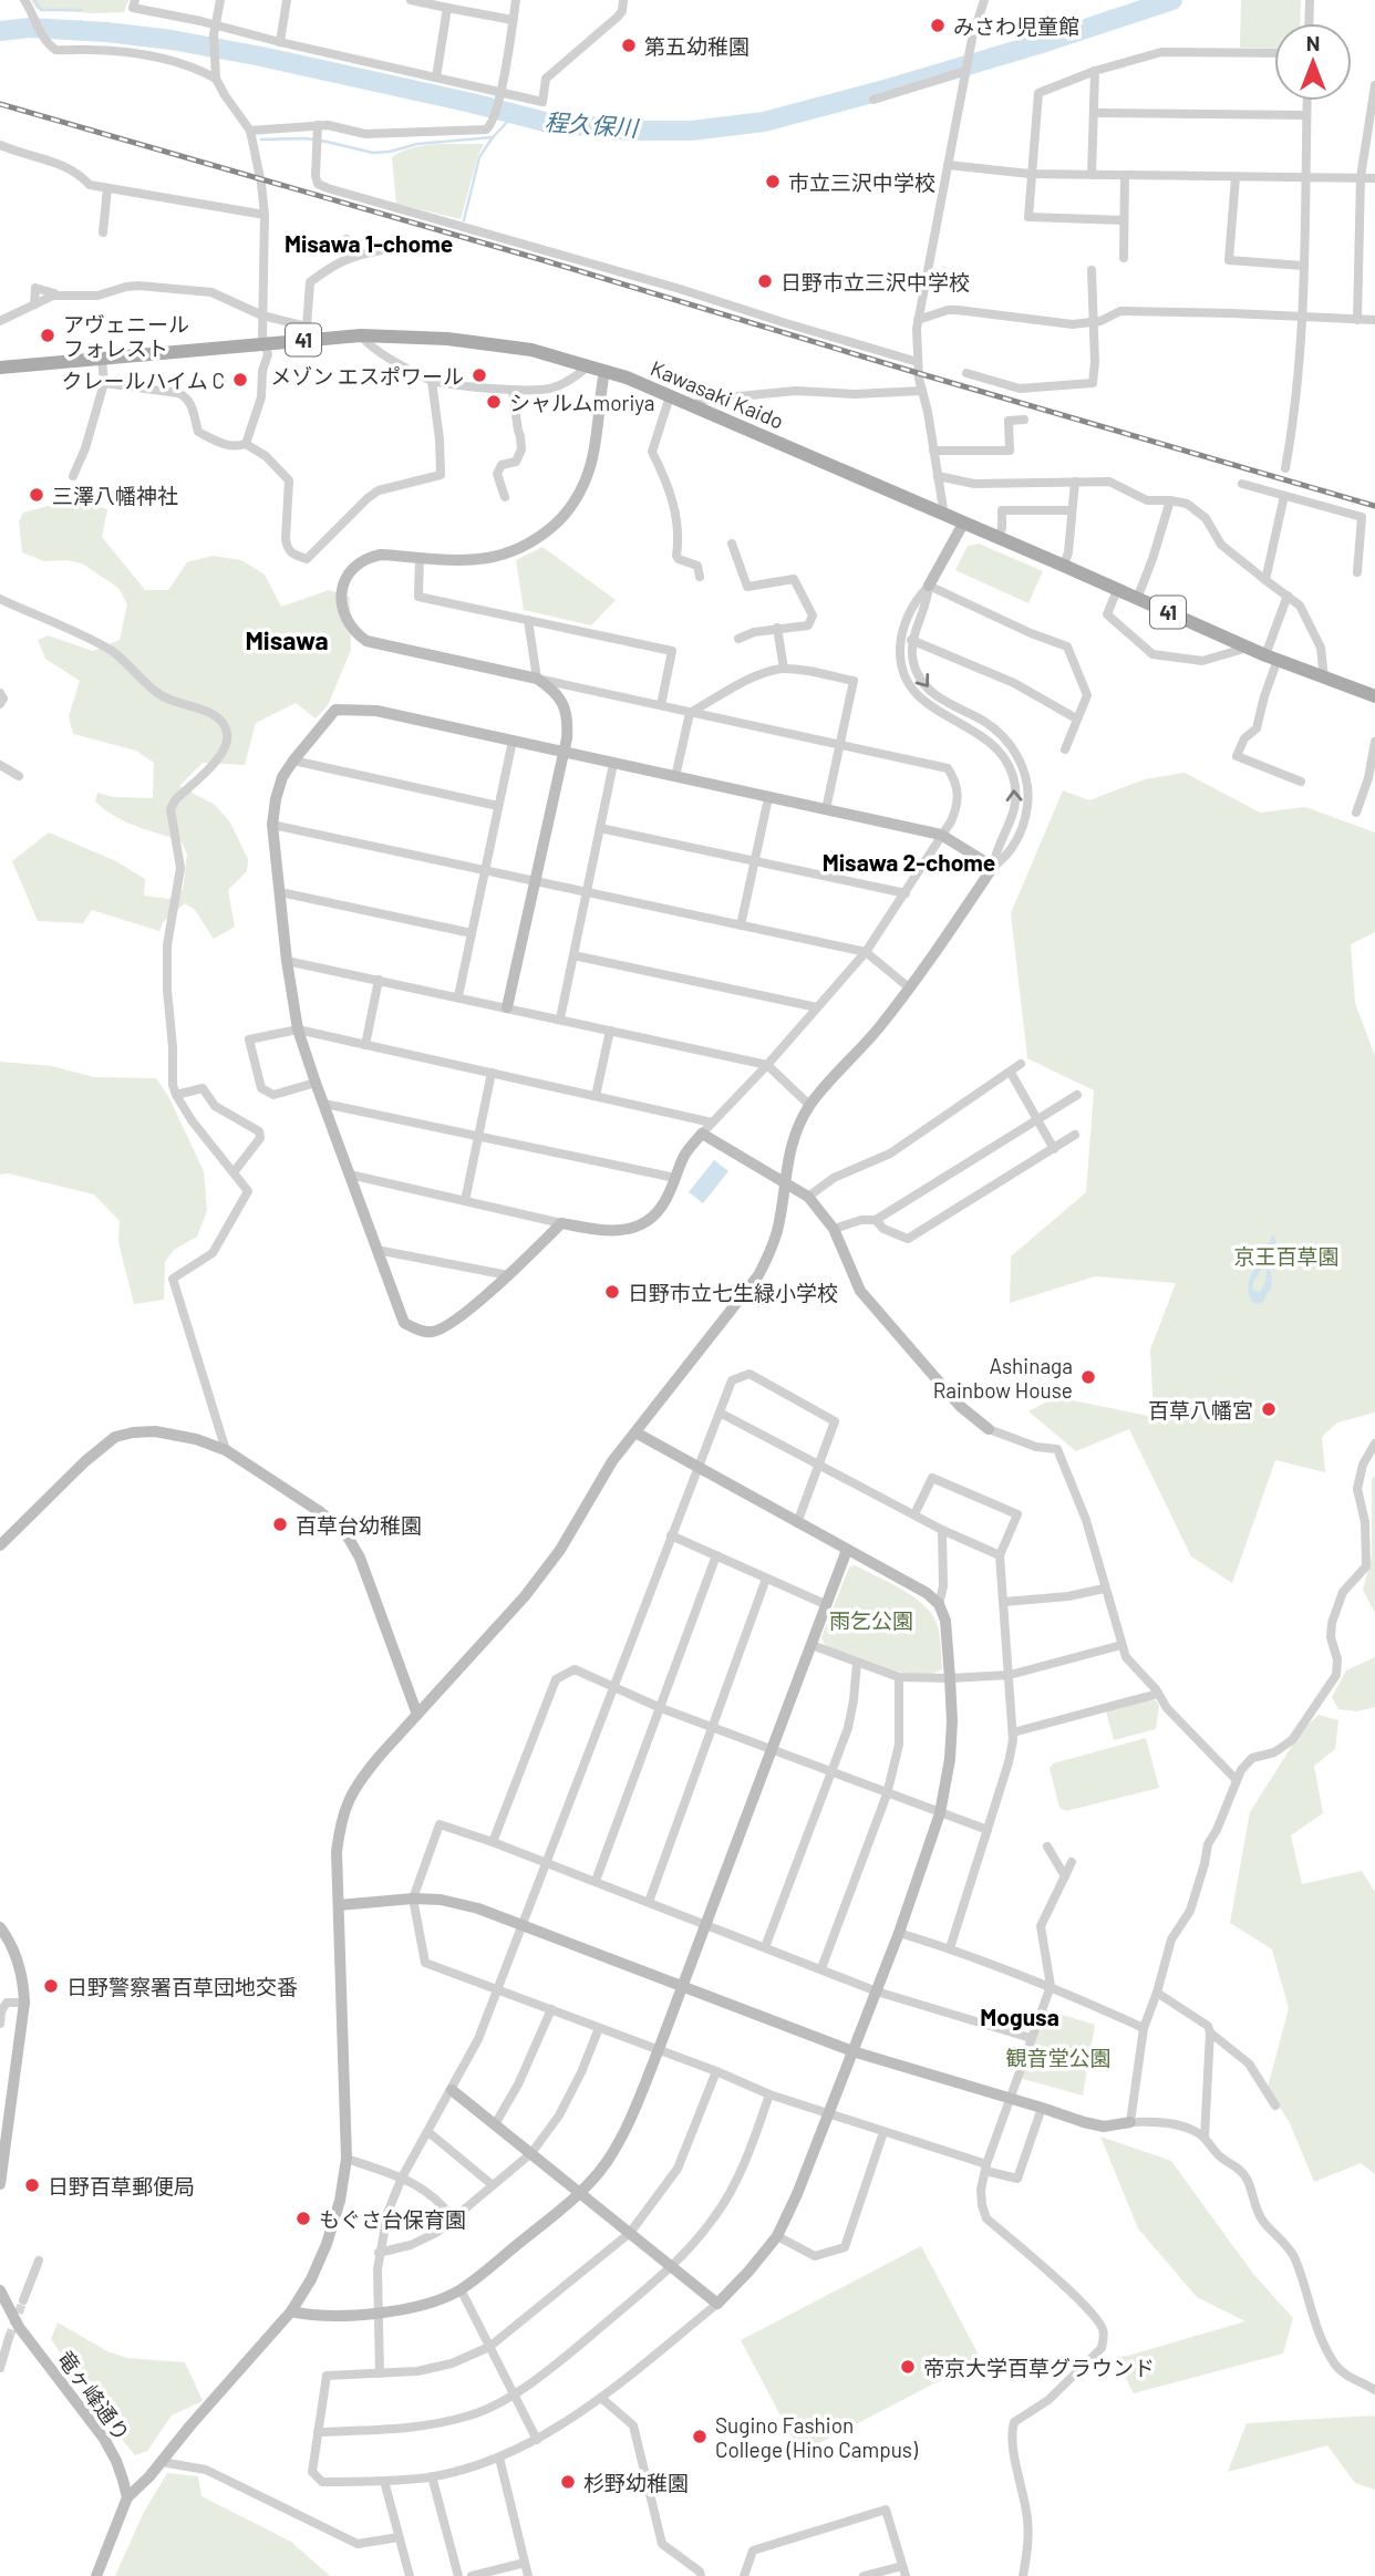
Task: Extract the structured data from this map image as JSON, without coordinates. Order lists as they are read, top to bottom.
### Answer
{
  "streets": {
    "main road": ["41", "Kawasaki Kaido"],
    "street": ["竜ヶ峰通り"]
  },
  "districts": [
    "Misawa 1-chome",
    "Misawa",
    "Misawa 2-chome",
    "Mogusa"
  ],
  "water": ["程久保川"],
  "parks": ["京王百草園", "雨乞公園", "観音堂公園"],
  "places": [
    "みさわ児童館",
    "第五幼稚園",
    "市立三沢中学校",
    "日野市立三沢中学校",
    "アヴェニール フォレスト",
    "メゾン エスポワール",
    "クレールハイム C",
    "シャルムmoriya",
    "三澤八幡神社",
    "日野市立七生緑小学校",
    "Ashinaga Rainbow House",
    "百草八幡宮",
    "百草台幼稚園",
    "日野警察署百草団地交番",
    "日野百草郵便局",
    "もぐさ台保育園",
    "帝京大学百草グラウンド",
    "Sugino Fashion College (Hino Campus)",
    "杉野幼稚園"
  ],
  "north": "top"
}
